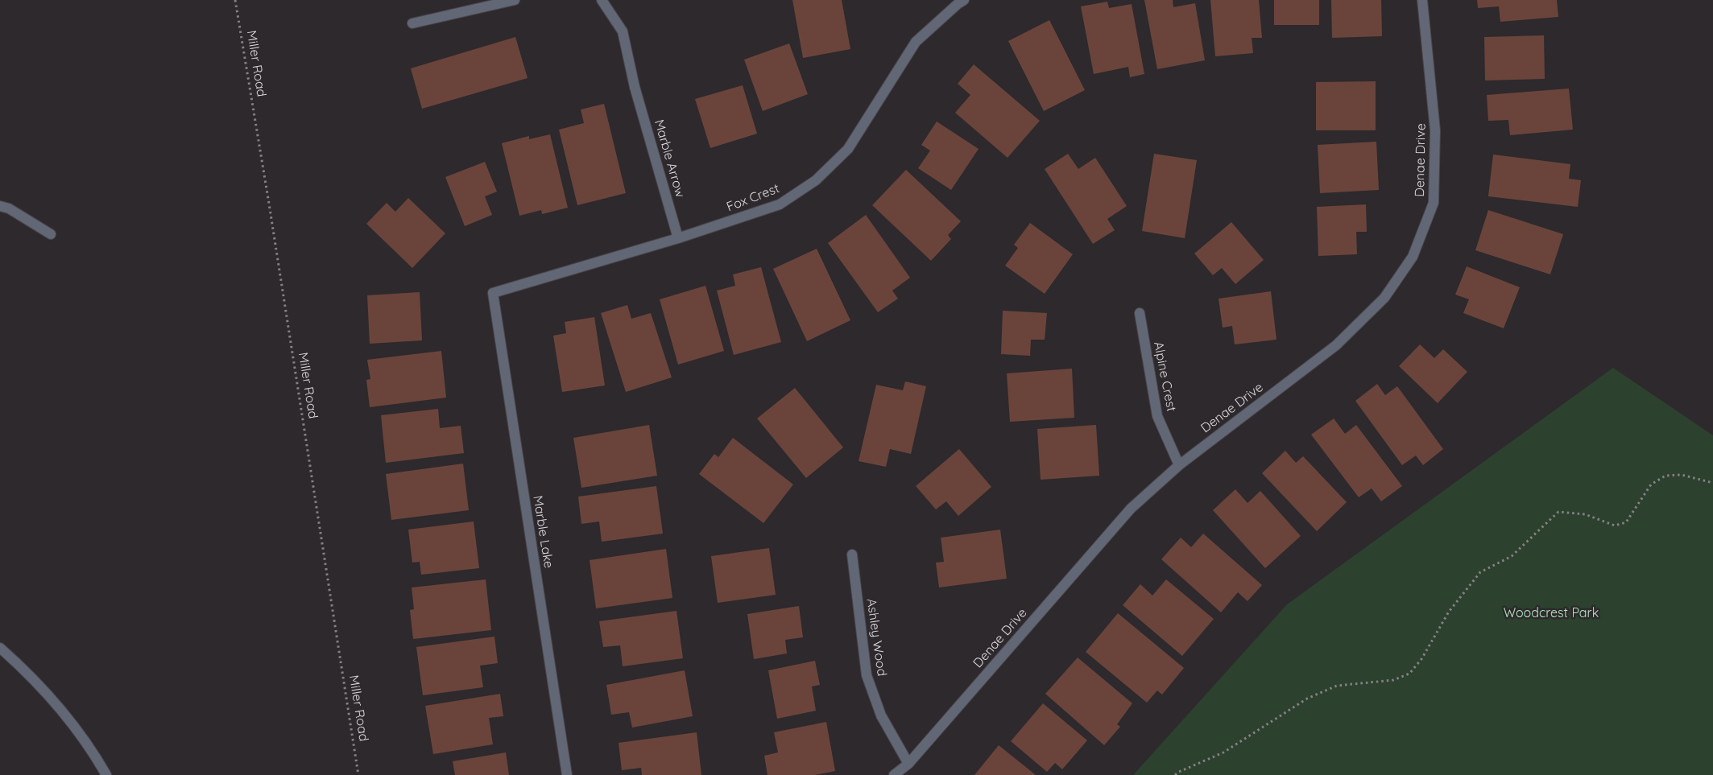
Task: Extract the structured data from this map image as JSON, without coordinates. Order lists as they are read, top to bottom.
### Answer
{
  "streets": {
    "street": [
      "Marble Arrow",
      "Denae Drive",
      "Fox Crest",
      "Alpine Crest",
      "Marble Lake",
      "Ashley Wood"
    ],
    "path": ["Miller Road"]
  },
  "crossings": [
    ["Marble Arrow", "Fox Crest"],
    ["Denae Drive", "Alpine Crest"],
    ["Denae Drive", "Ashley Wood"],
    ["Fox Crest", "Marble Lake"]
  ],
  "parks": ["Woodcrest Park"]
}
